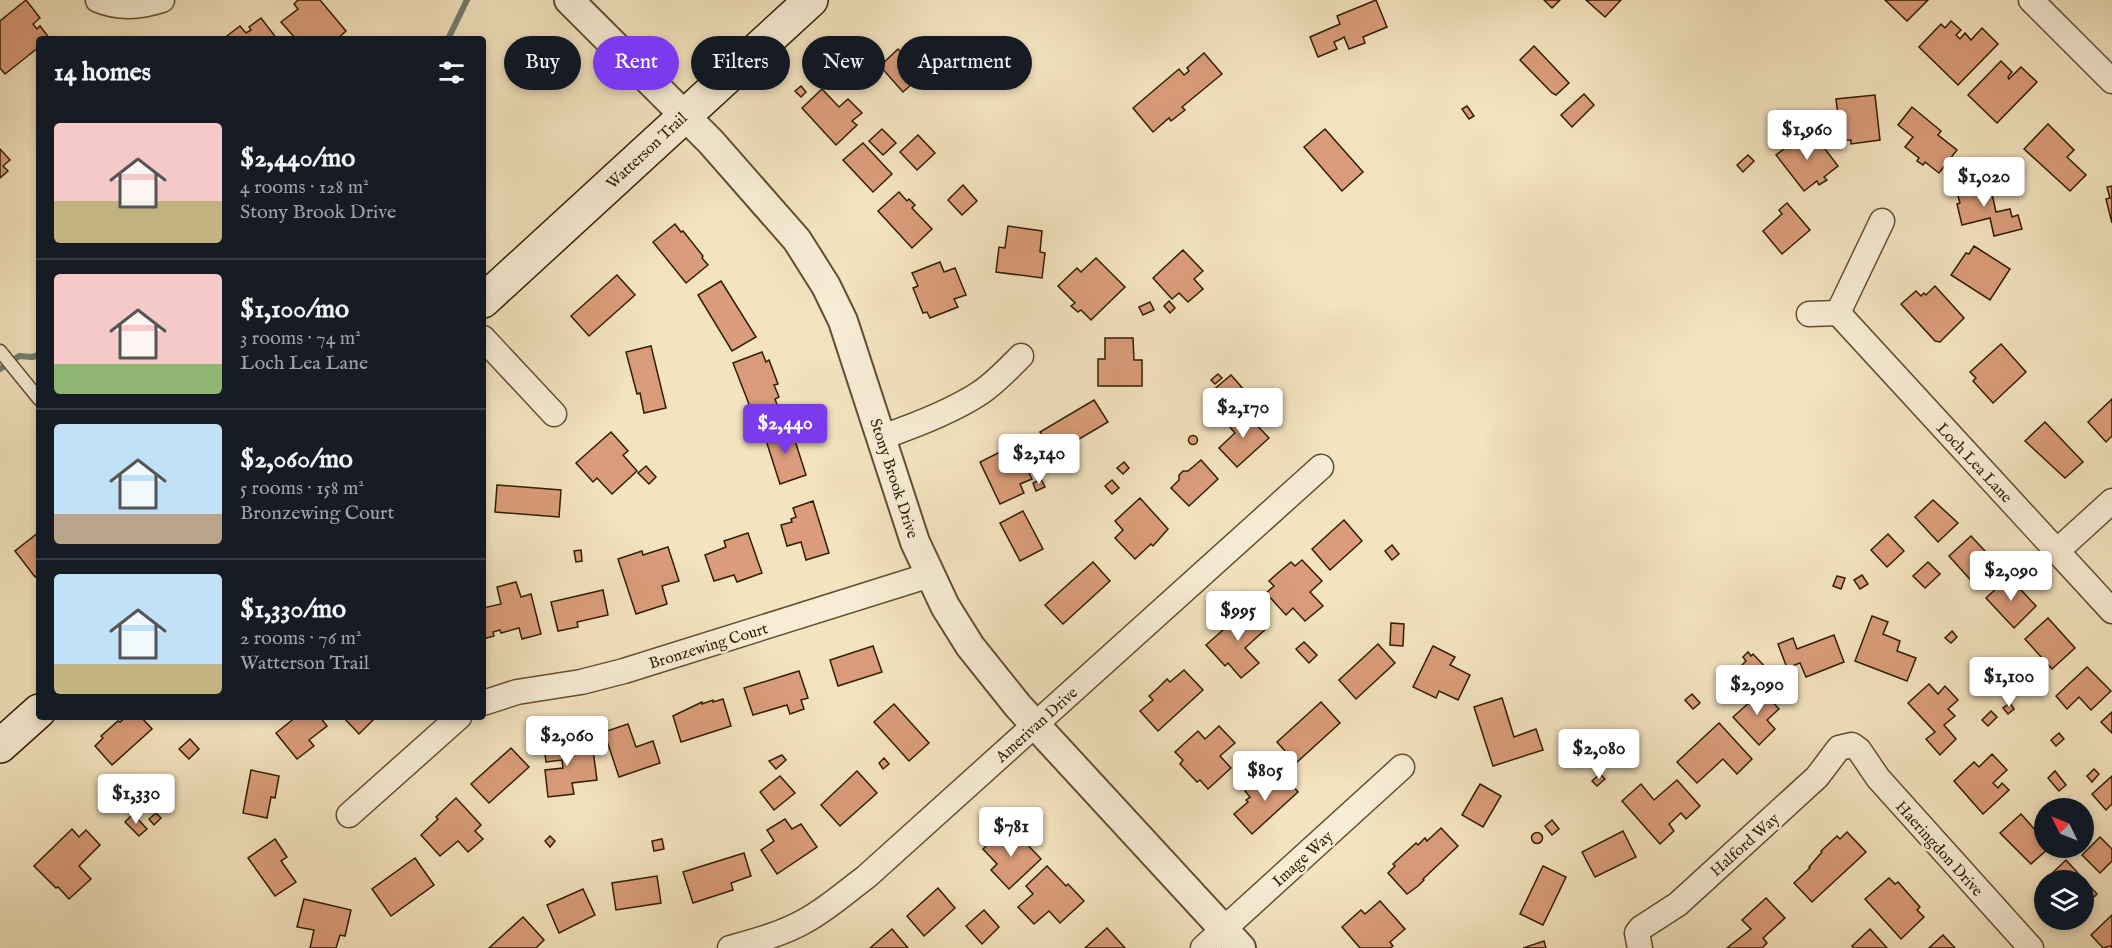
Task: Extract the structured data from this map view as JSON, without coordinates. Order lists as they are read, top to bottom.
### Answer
{
  "streets": {
    "main road": ["Watterson Trail"],
    "street": [
      "Loch Lea Lane",
      "Stony Brook Drive",
      "Bronzewing Court",
      "Amerivan Drive",
      "Halford Way",
      "Haeringdon Drive",
      "Image Way"
    ]
  },
  "crossings": [
    ["Watterson Trail", "Stony Brook Drive"],
    ["Stony Brook Drive", "Bronzewing Court"],
    ["Stony Brook Drive", "Amerivan Drive"],
    ["Stony Brook Drive", "Image Way"],
    ["Halford Way", "Haeringdon Drive"]
  ],
  "north": "top left",
  "page": {
    "chip": [
      "Buy",
      "Rent",
      "Filters",
      "New",
      "Apartment"
    ],
    "heading": "14 homes",
    "list": [
      {
        "name": "$2,440/mo",
        "note": "4 rooms · 128 m² · Stony Brook Drive"
      },
      {
        "name": "$1,100/mo",
        "note": "3 rooms · 74 m² · Loch Lea Lane"
      },
      {
        "name": "$2,060/mo",
        "note": "5 rooms · 158 m² · Bronzewing Court"
      },
      {
        "name": "$1,330/mo",
        "note": "2 rooms · 76 m² · Watterson Trail"
      }
    ],
    "price": [
      "$1,960",
      "$1,020",
      "$2,170",
      "$2,440",
      "$2,140",
      "$2,090",
      "$995",
      "$1,100",
      "$2,090",
      "$2,060",
      "$2,080",
      "$805",
      "$1,330",
      "$781"
    ]
  }
}
